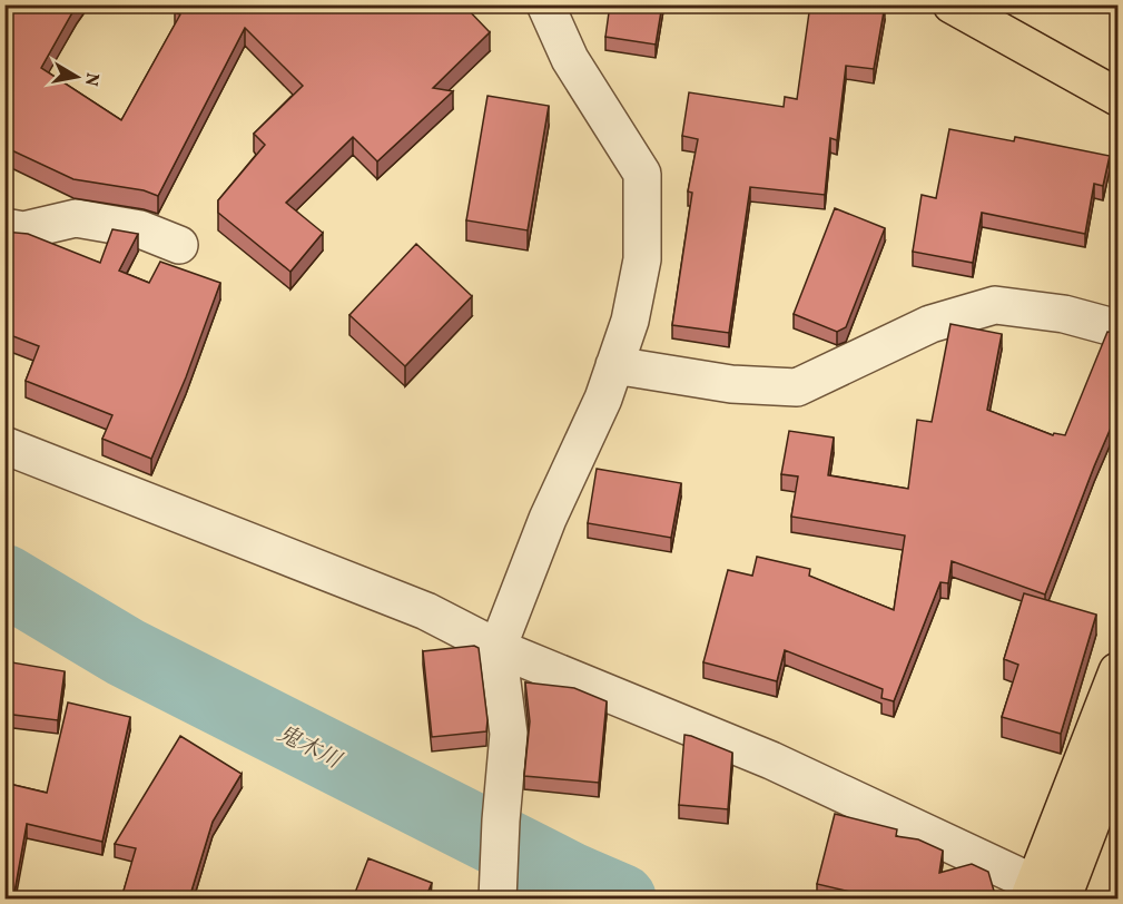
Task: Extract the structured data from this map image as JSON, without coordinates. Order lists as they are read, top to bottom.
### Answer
{
  "water": ["鬼木川"],
  "north": "right"
}
